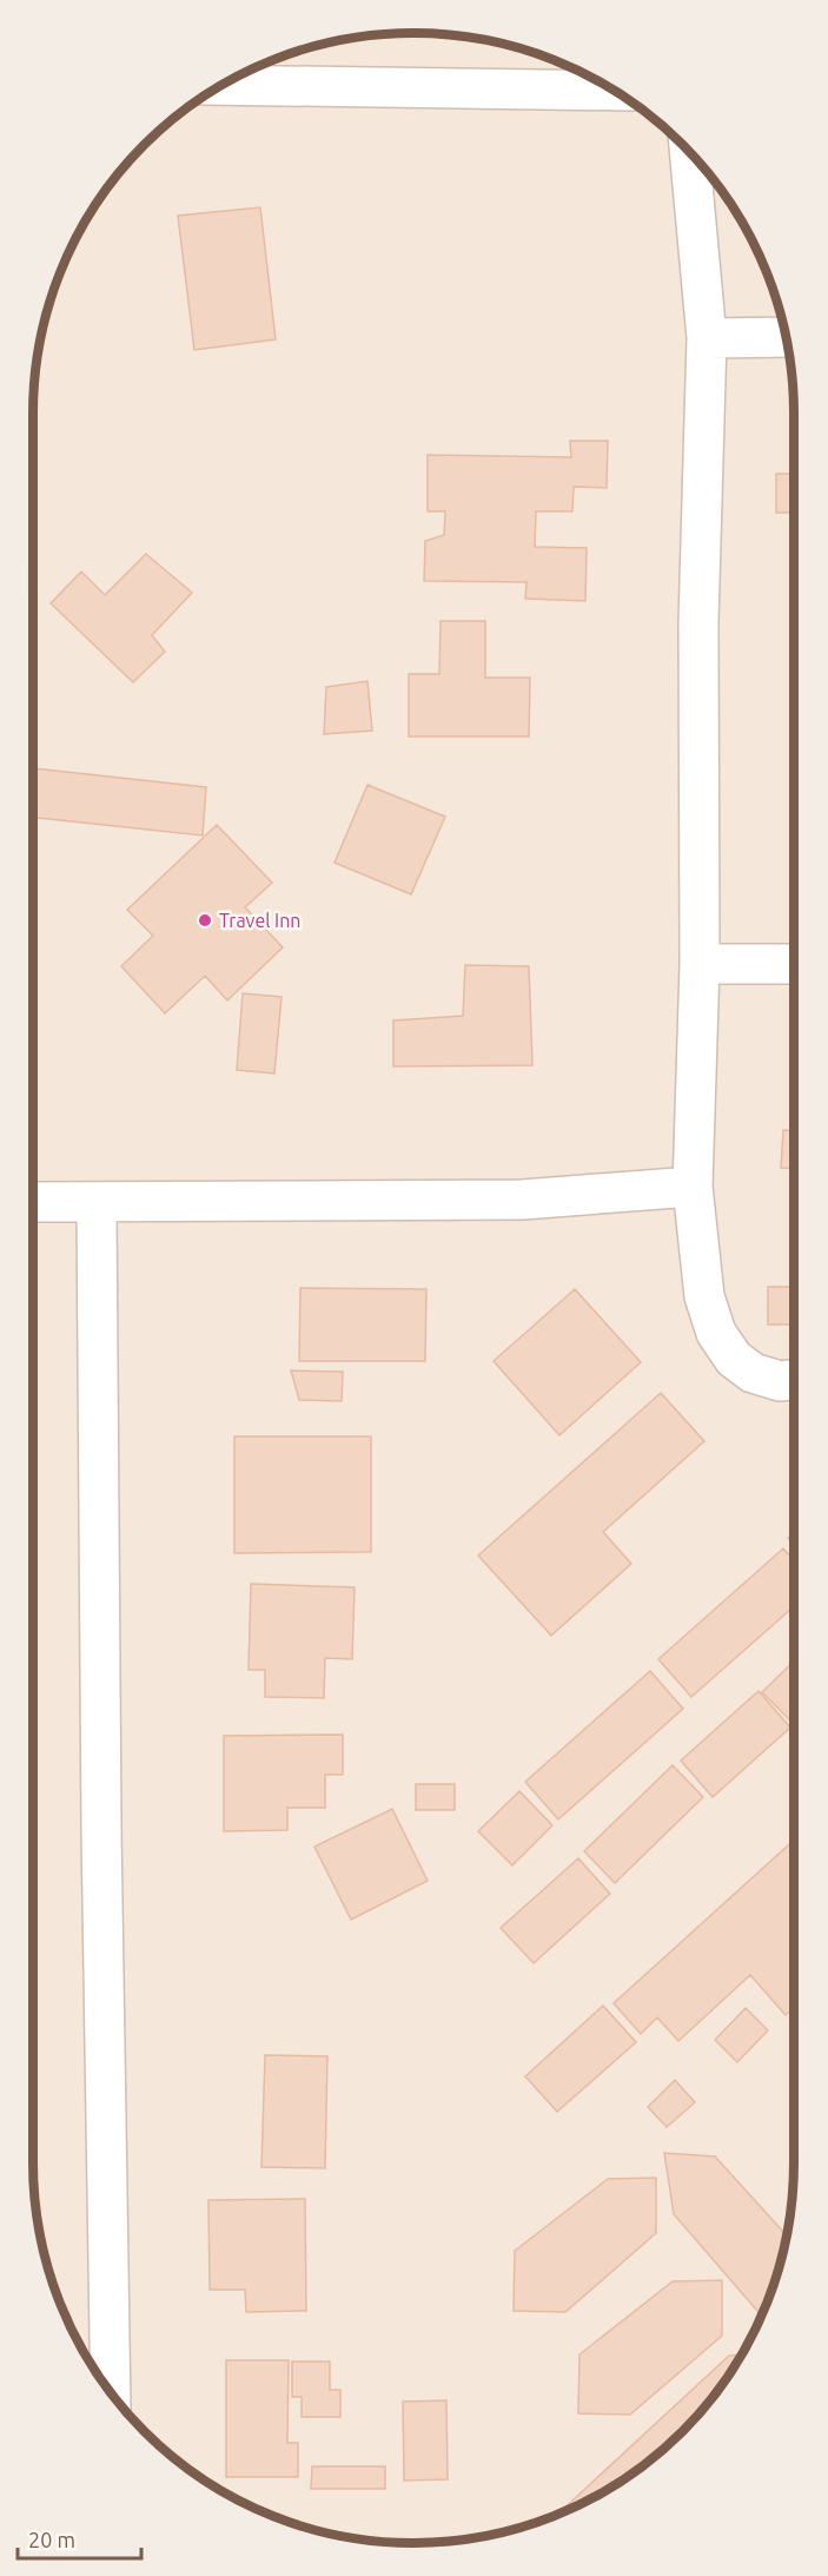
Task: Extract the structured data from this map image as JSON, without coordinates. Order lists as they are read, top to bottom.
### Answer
{
  "places": ["Travel Inn"],
  "scale_bar": "20 m"
}
